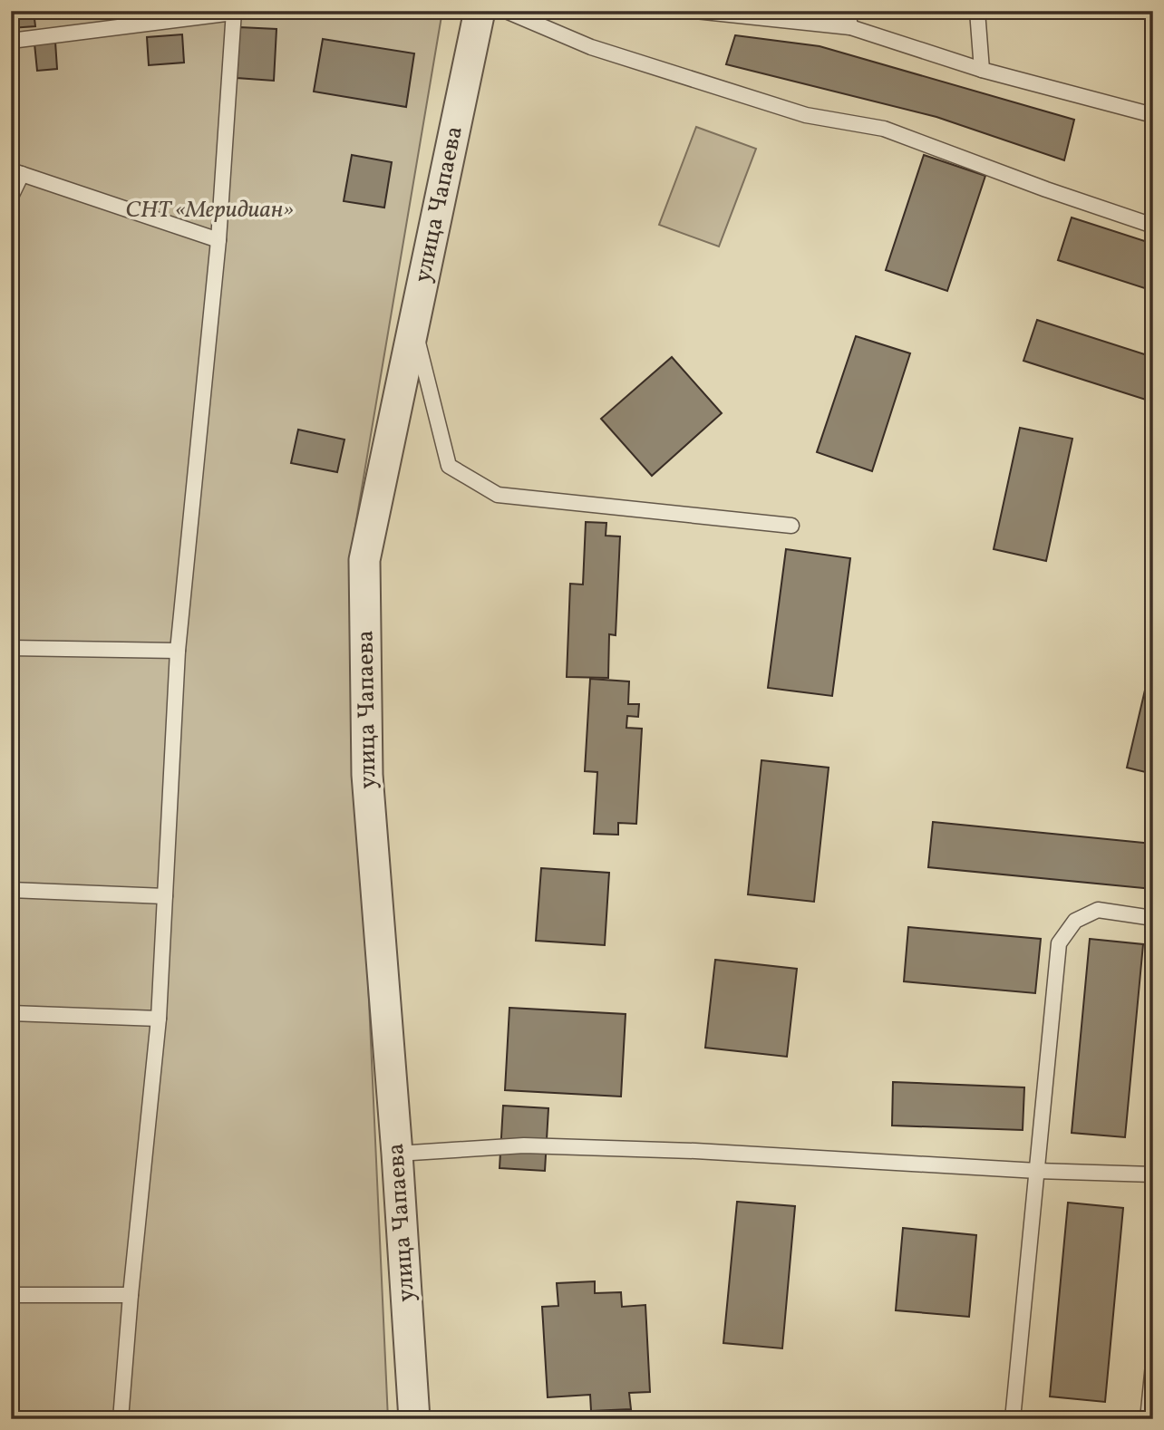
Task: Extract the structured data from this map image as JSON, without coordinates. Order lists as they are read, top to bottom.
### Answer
{
  "streets": {
    "street": ["улица Чапаева"]
  },
  "parks": ["СНТ «Меридиан»"]
}
